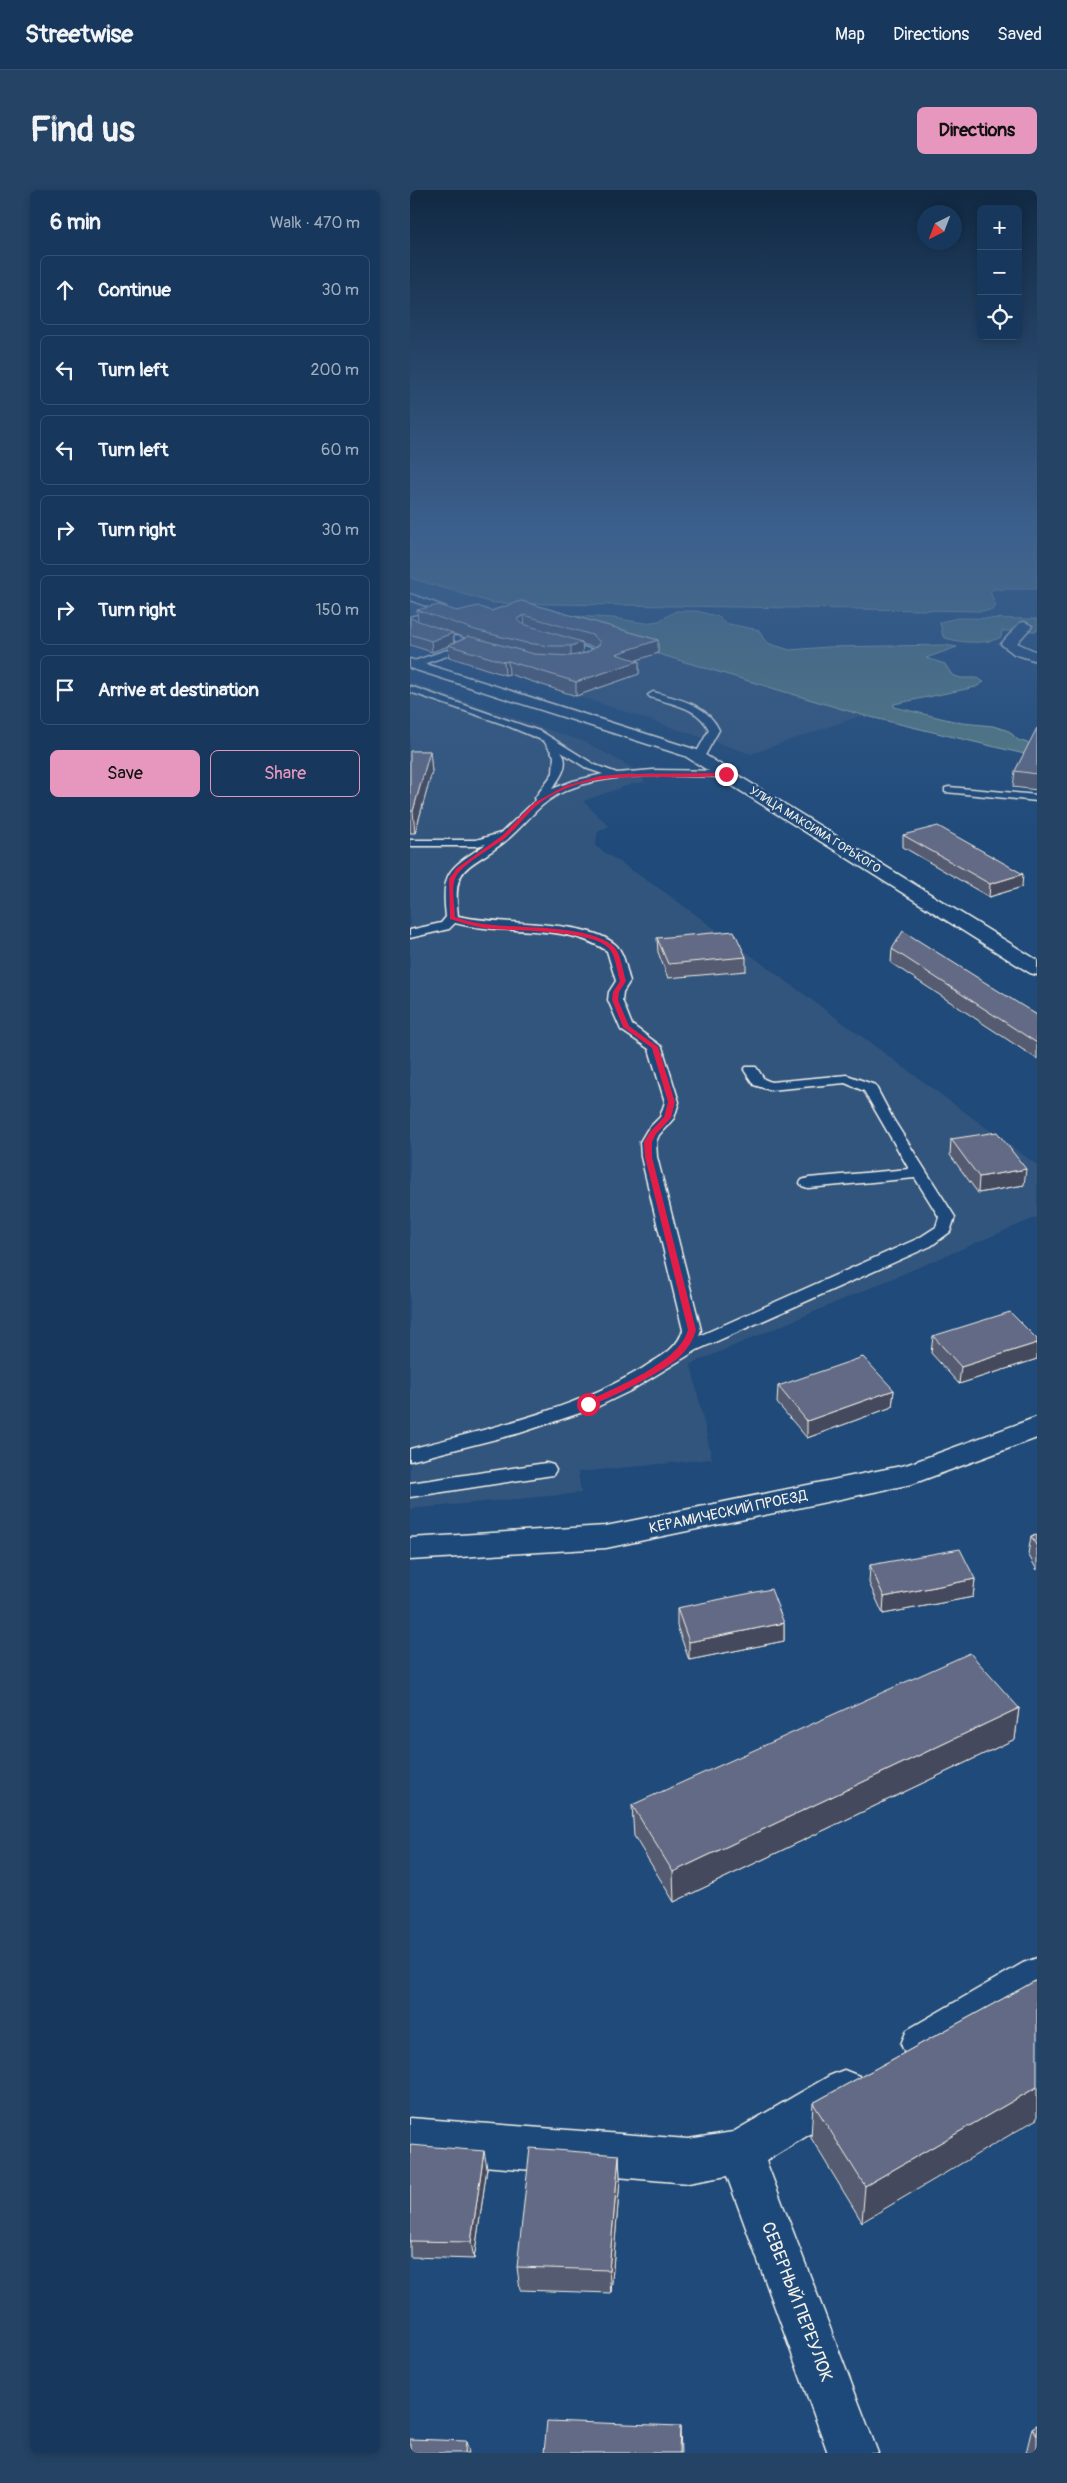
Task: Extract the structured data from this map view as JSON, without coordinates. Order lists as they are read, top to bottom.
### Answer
{
  "streets": {
    "street": ["УЛИЦА МАКСИМА ГОРЬКОГО", "КЕРАМИЧЕСКИЙ ПРОЕЗД", "СЕВЕРНЫЙ ПЕРЕУЛОК"]
  },
  "north": "bottom left",
  "page": {
    "header": "Streetwise",
    "nav": ["Map", "Directions", "Saved"],
    "buttons": [
      "Directions",
      ["Save", "Share"]
    ],
    "title": "Find us",
    "heading": ["6 min", "Walk · 470 m"],
    "map_buttons": ["+", "−"],
    "list": [
      ["Continue", "30 m"],
      ["Turn left", "200 m"],
      ["Turn left", "60 m"],
      ["Turn right", "30 m"],
      ["Turn right", "150 m"],
      "Arrive at destination"
    ]
  }
}
